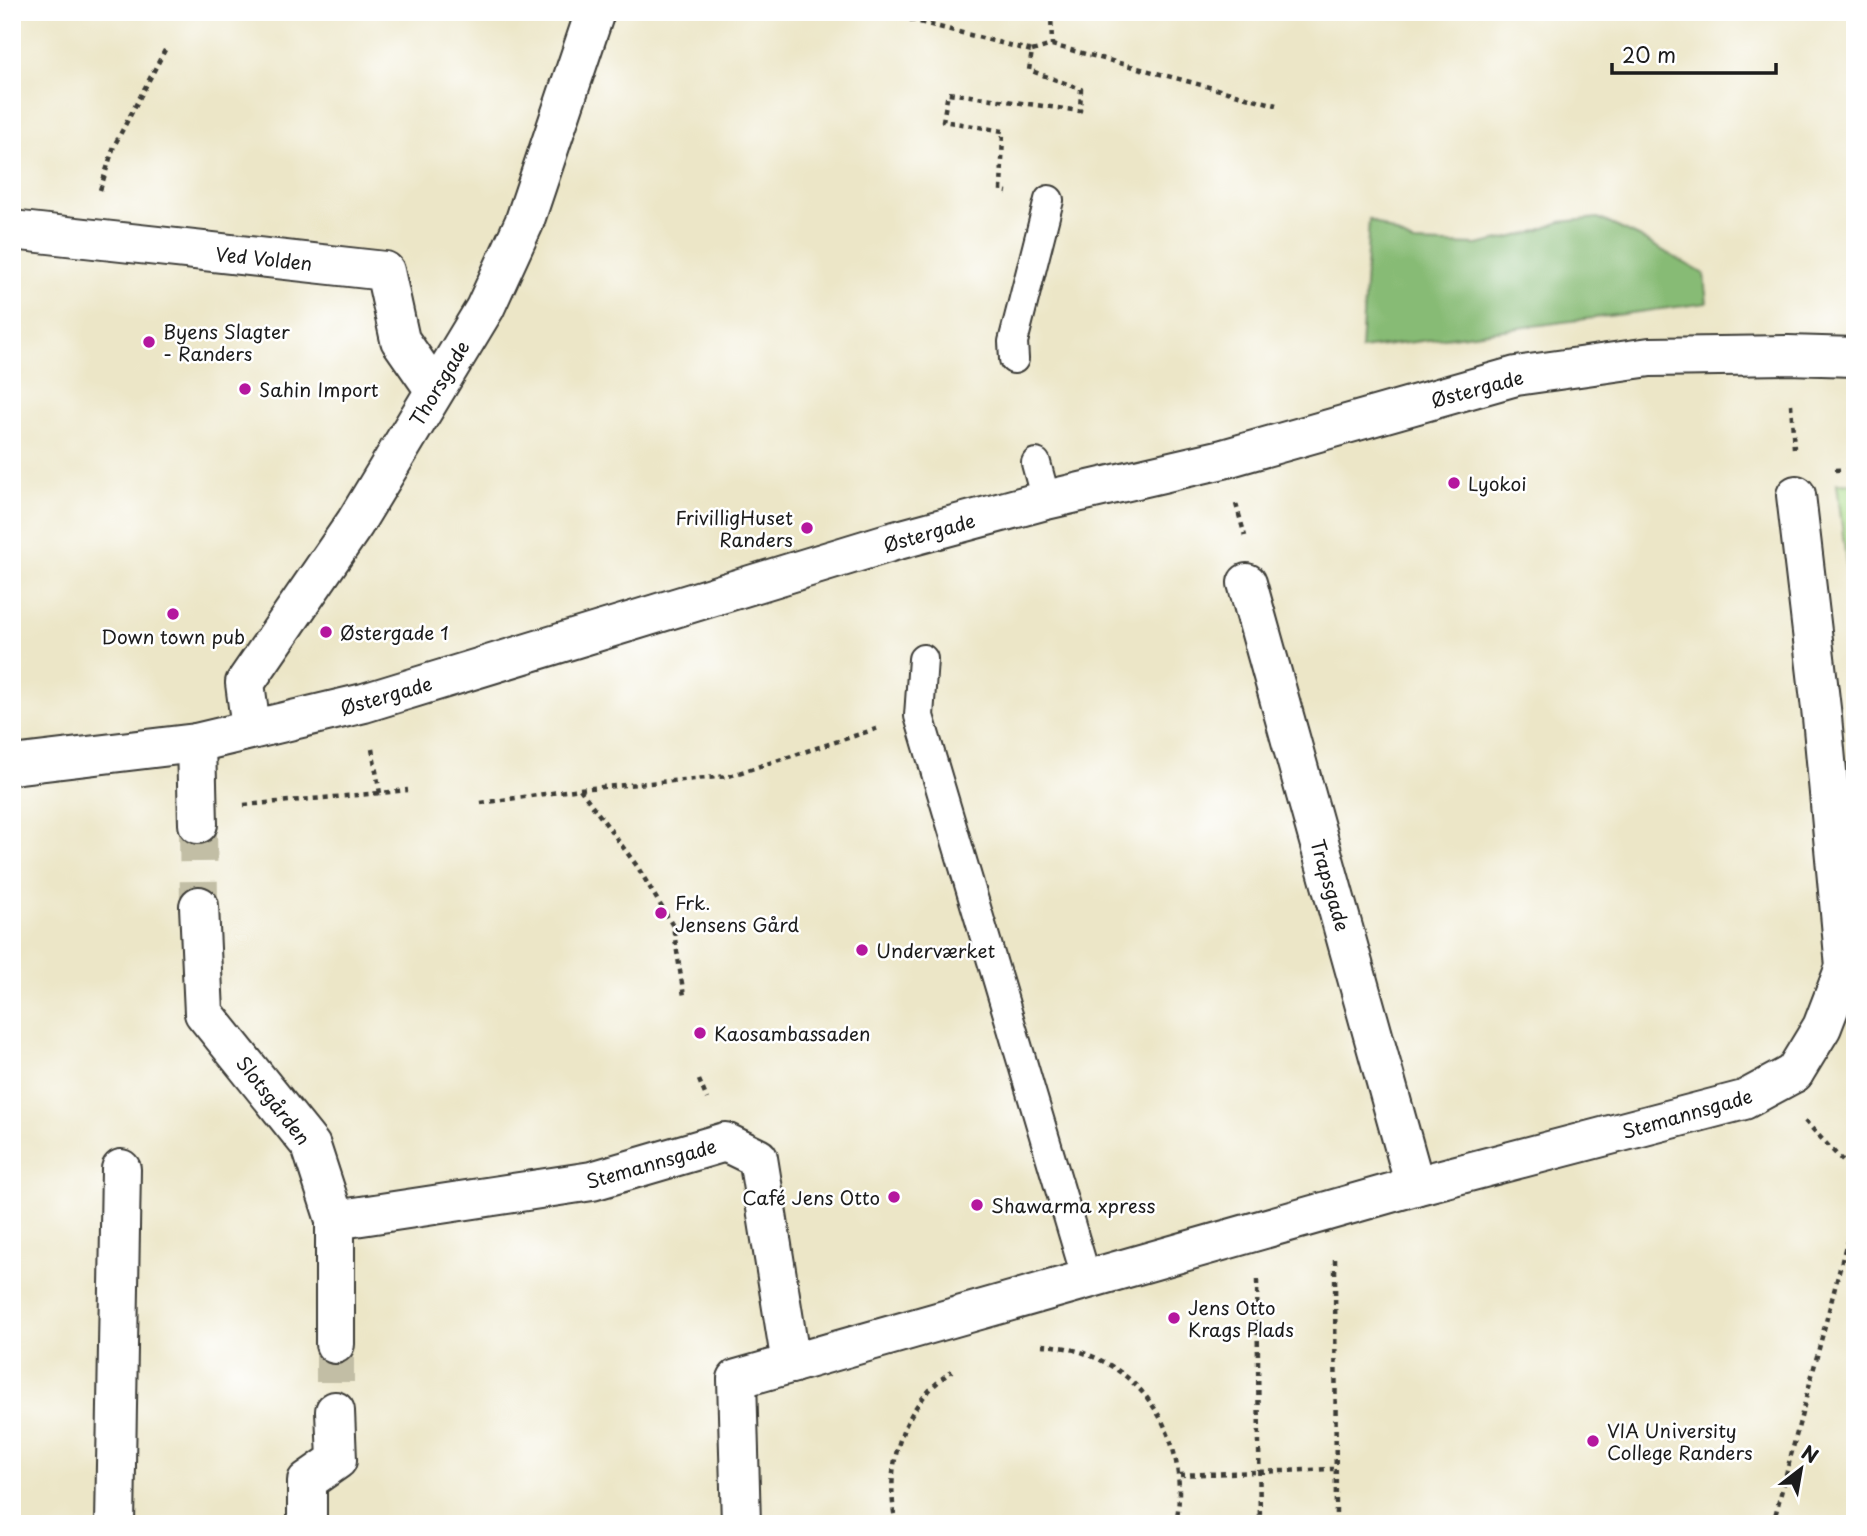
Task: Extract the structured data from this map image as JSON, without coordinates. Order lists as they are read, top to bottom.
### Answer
{
  "streets": {
    "street": [
      "Ved Volden",
      "Thorsgade",
      "Østergade",
      "Trapsgade",
      "Slotsgården",
      "Stemannsgade"
    ]
  },
  "crossings": [
    ["Ved Volden", "Thorsgade"],
    ["Thorsgade", "Østergade"],
    ["Trapsgade", "Stemannsgade"],
    ["Slotsgården", "Stemannsgade"]
  ],
  "places": [
    "Byens Slagter - Randers",
    "Sahin Import",
    "Lyokoi",
    "FrivilligHuset Randers",
    "Down town pub",
    "Østergade 1",
    "Frk. Jensens Gård",
    "Underværket",
    "Kaosambassaden",
    "Café Jens Otto",
    "Shawarma xpress",
    "Jens Otto Krags Plads",
    "VIA University College Randers"
  ],
  "scale_bar": "20 m",
  "north": "top right"
}
